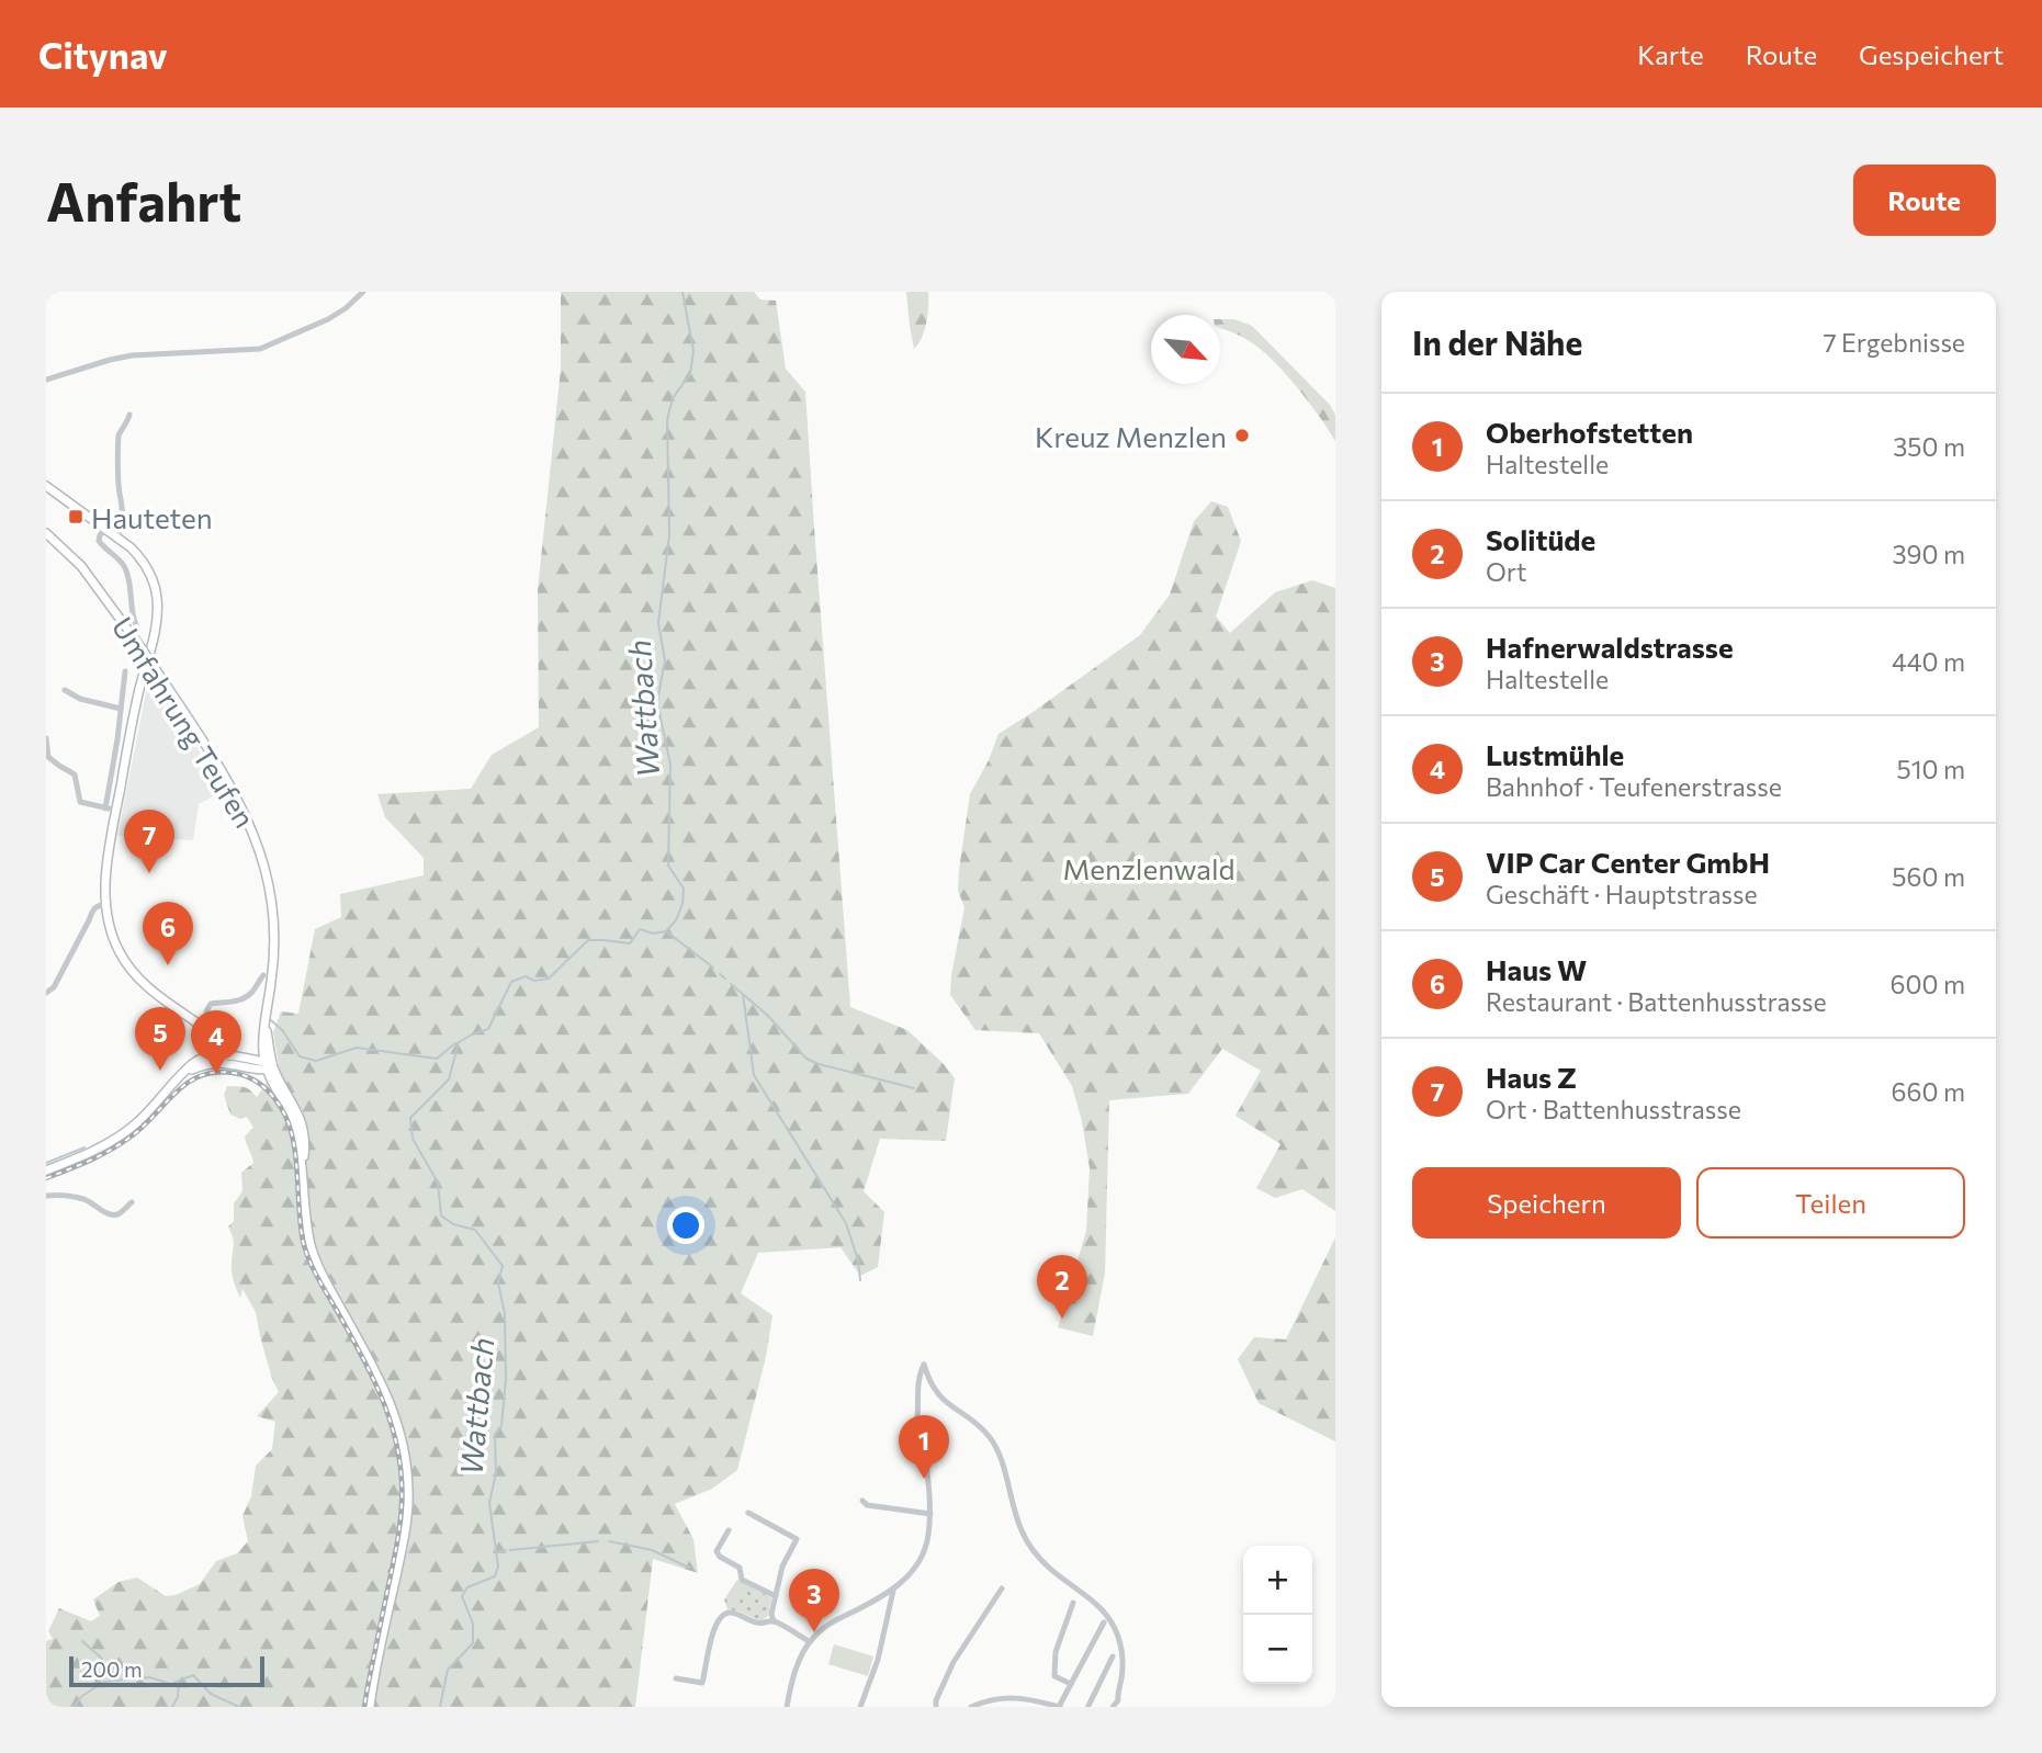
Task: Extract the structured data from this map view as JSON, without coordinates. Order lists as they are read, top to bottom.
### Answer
{
  "streets": {
    "main road": ["Umfahrung Teufen"]
  },
  "water": ["Wattbach"],
  "parks": ["Menzlenwald"],
  "places": {
    "other": ["Kreuz Menzlen"],
    "transit": ["Hauteten"]
  },
  "scale_bar": "200 m",
  "north": "bottom right",
  "page": {
    "header": "Citynav",
    "nav": ["Karte", "Route", "Gespeichert"],
    "buttons": [
      "Route",
      ["Speichern", "Teilen"]
    ],
    "title": "Anfahrt",
    "heading": ["In der Nähe", "7 Ergebnisse"],
    "list": [
      {
        "mark": "1",
        "name": "Oberhofstetten",
        "note": "Haltestelle",
        "value": "350 m"
      },
      {
        "mark": "2",
        "name": "Solitüde",
        "note": "Ort",
        "value": "390 m"
      },
      {
        "mark": "3",
        "name": "Hafnerwaldstrasse",
        "note": "Haltestelle",
        "value": "440 m"
      },
      {
        "mark": "4",
        "name": "Lustmühle",
        "note": "Bahnhof · Teufenerstrasse",
        "value": "510 m"
      },
      {
        "mark": "5",
        "name": "VIP Car Center GmbH",
        "note": "Geschäft · Hauptstrasse",
        "value": "560 m"
      },
      {
        "mark": "6",
        "name": "Haus W",
        "note": "Restaurant · Battenhusstrasse",
        "value": "600 m"
      },
      {
        "mark": "7",
        "name": "Haus Z",
        "note": "Ort · Battenhusstrasse",
        "value": "660 m"
      }
    ],
    "pins": [
      "7",
      "6",
      "5",
      "4",
      "2",
      "1",
      "3"
    ],
    "map_buttons": ["+", "−"],
    "scale": "200 m"
  }
}
